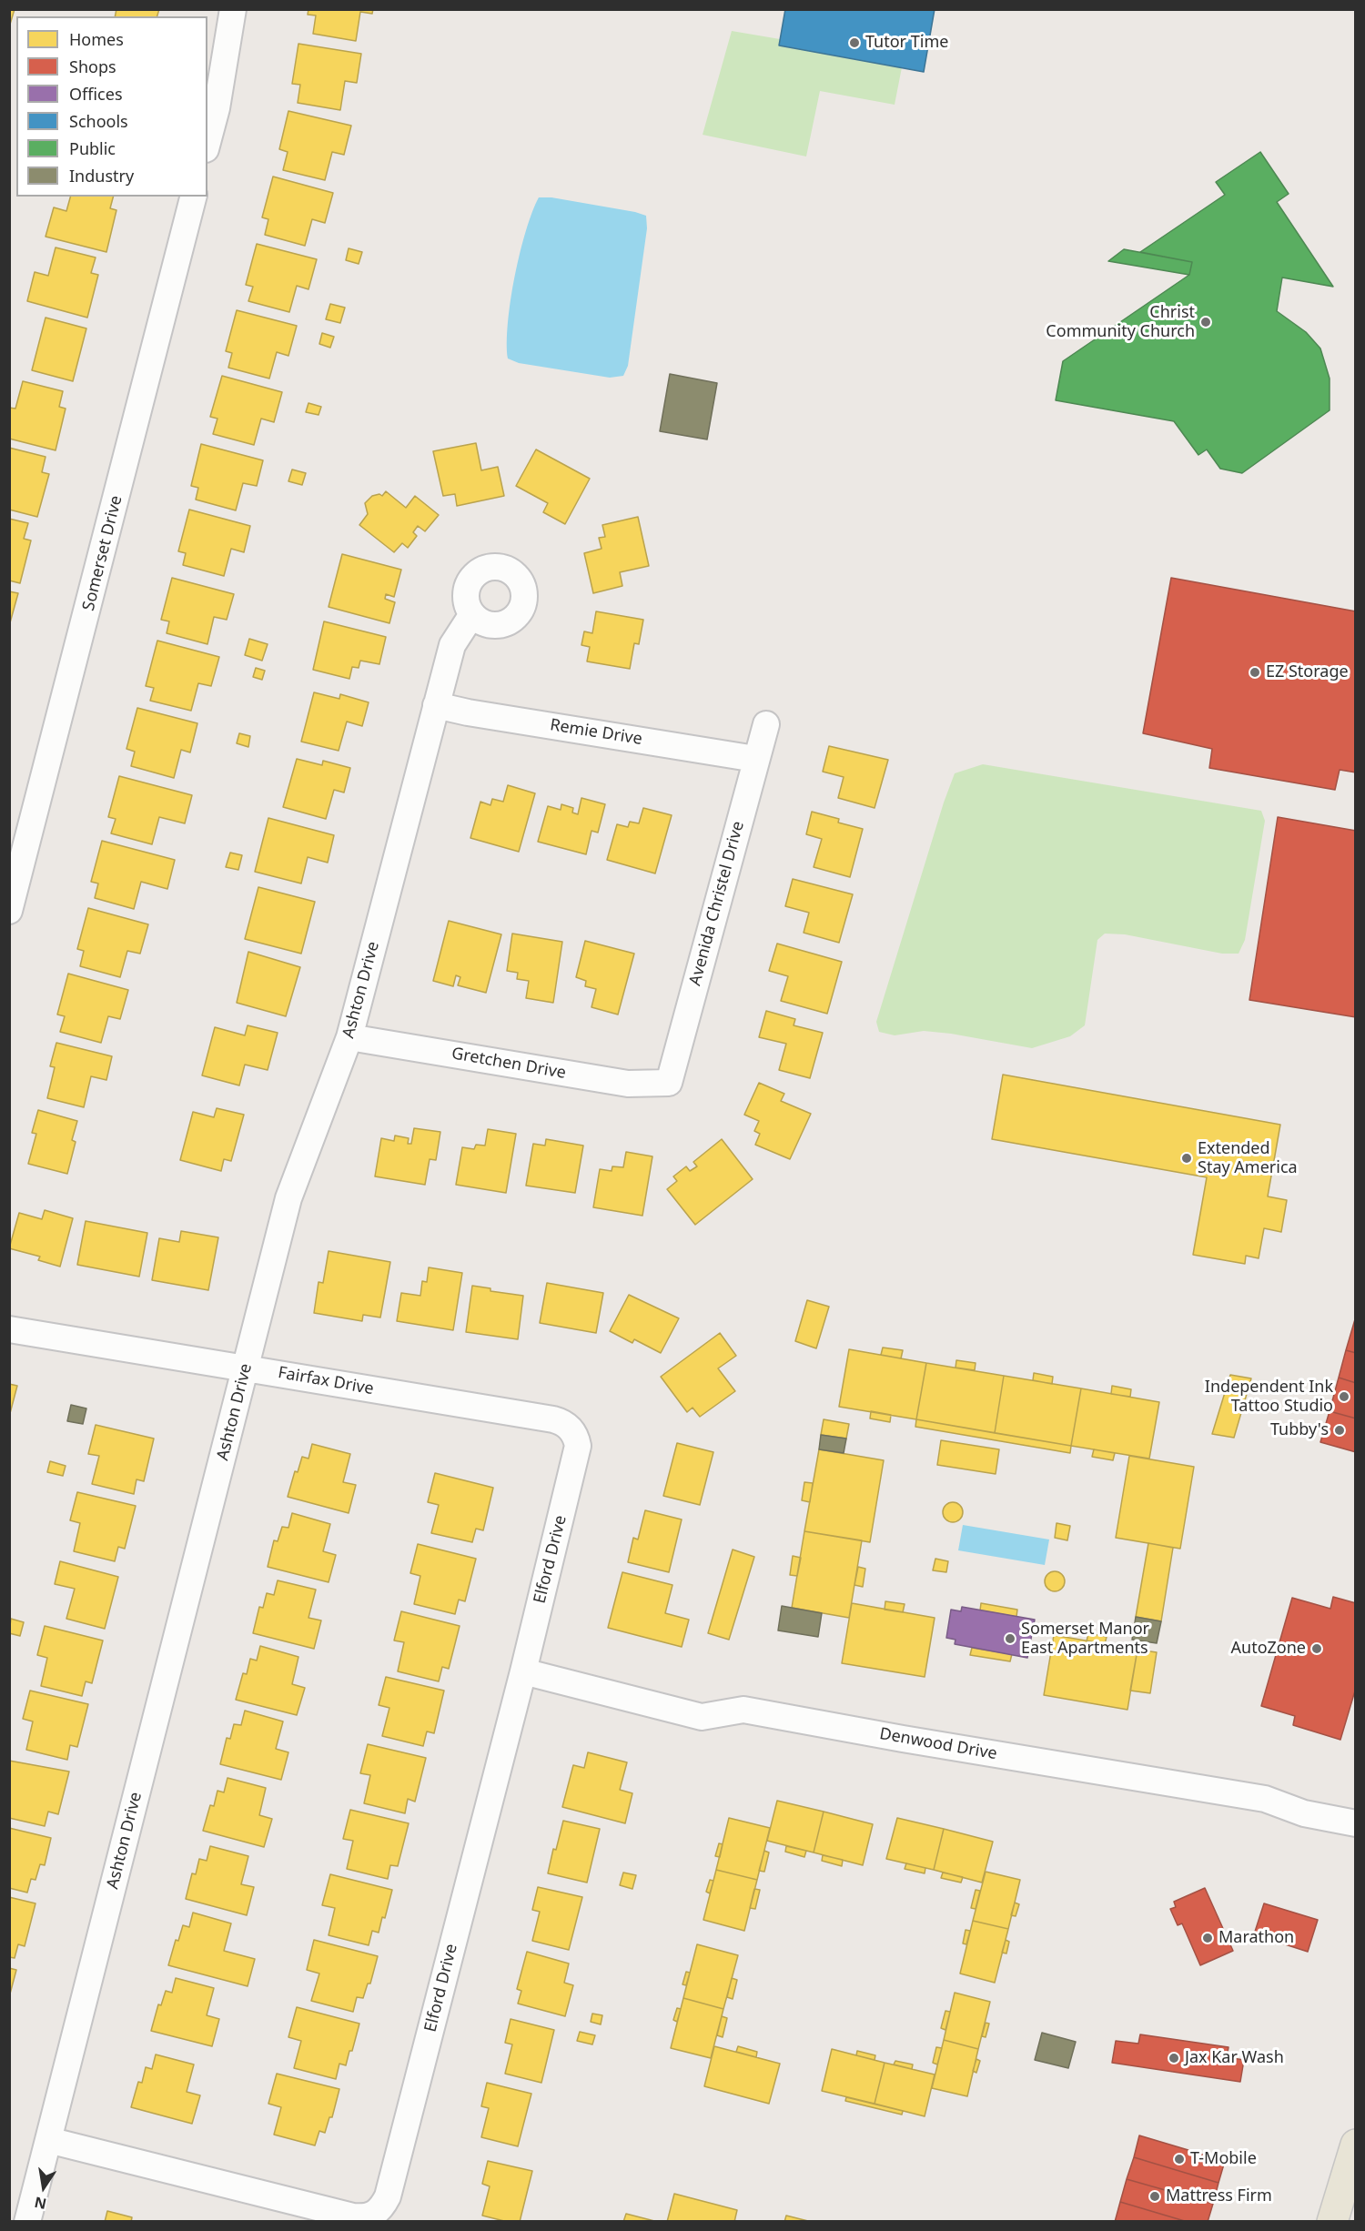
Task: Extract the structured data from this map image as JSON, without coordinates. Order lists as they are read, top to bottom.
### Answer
{
  "streets": {
    "street": [
      "Somerset Drive",
      "Remie Drive",
      "Avenida Christel Drive",
      "Ashton Drive",
      "Gretchen Drive",
      "Fairfax Drive",
      "Elford Drive",
      "Denwood Drive"
    ]
  },
  "crossings": [
    ["Remie Drive", "Avenida Christel Drive"],
    ["Remie Drive", "Ashton Drive"],
    ["Avenida Christel Drive", "Gretchen Drive"],
    ["Ashton Drive", "Gretchen Drive"],
    ["Ashton Drive", "Fairfax Drive"],
    ["Ashton Drive", "Elford Drive"],
    ["Fairfax Drive", "Elford Drive"],
    ["Elford Drive", "Denwood Drive"]
  ],
  "places": [
    "Tutor Time",
    "Christ Community Church",
    "EZ Storage",
    "Extended Stay America",
    "Independent Ink Tattoo Studio",
    "Tubby's",
    "Somerset Manor East Apartments",
    "AutoZone",
    "Marathon",
    "Jax Kar Wash",
    "T-Mobile",
    "Mattress Firm"
  ],
  "legend": [
    "Homes",
    "Shops",
    "Offices",
    "Schools",
    "Public",
    "Industry"
  ],
  "north": "bottom"
}
